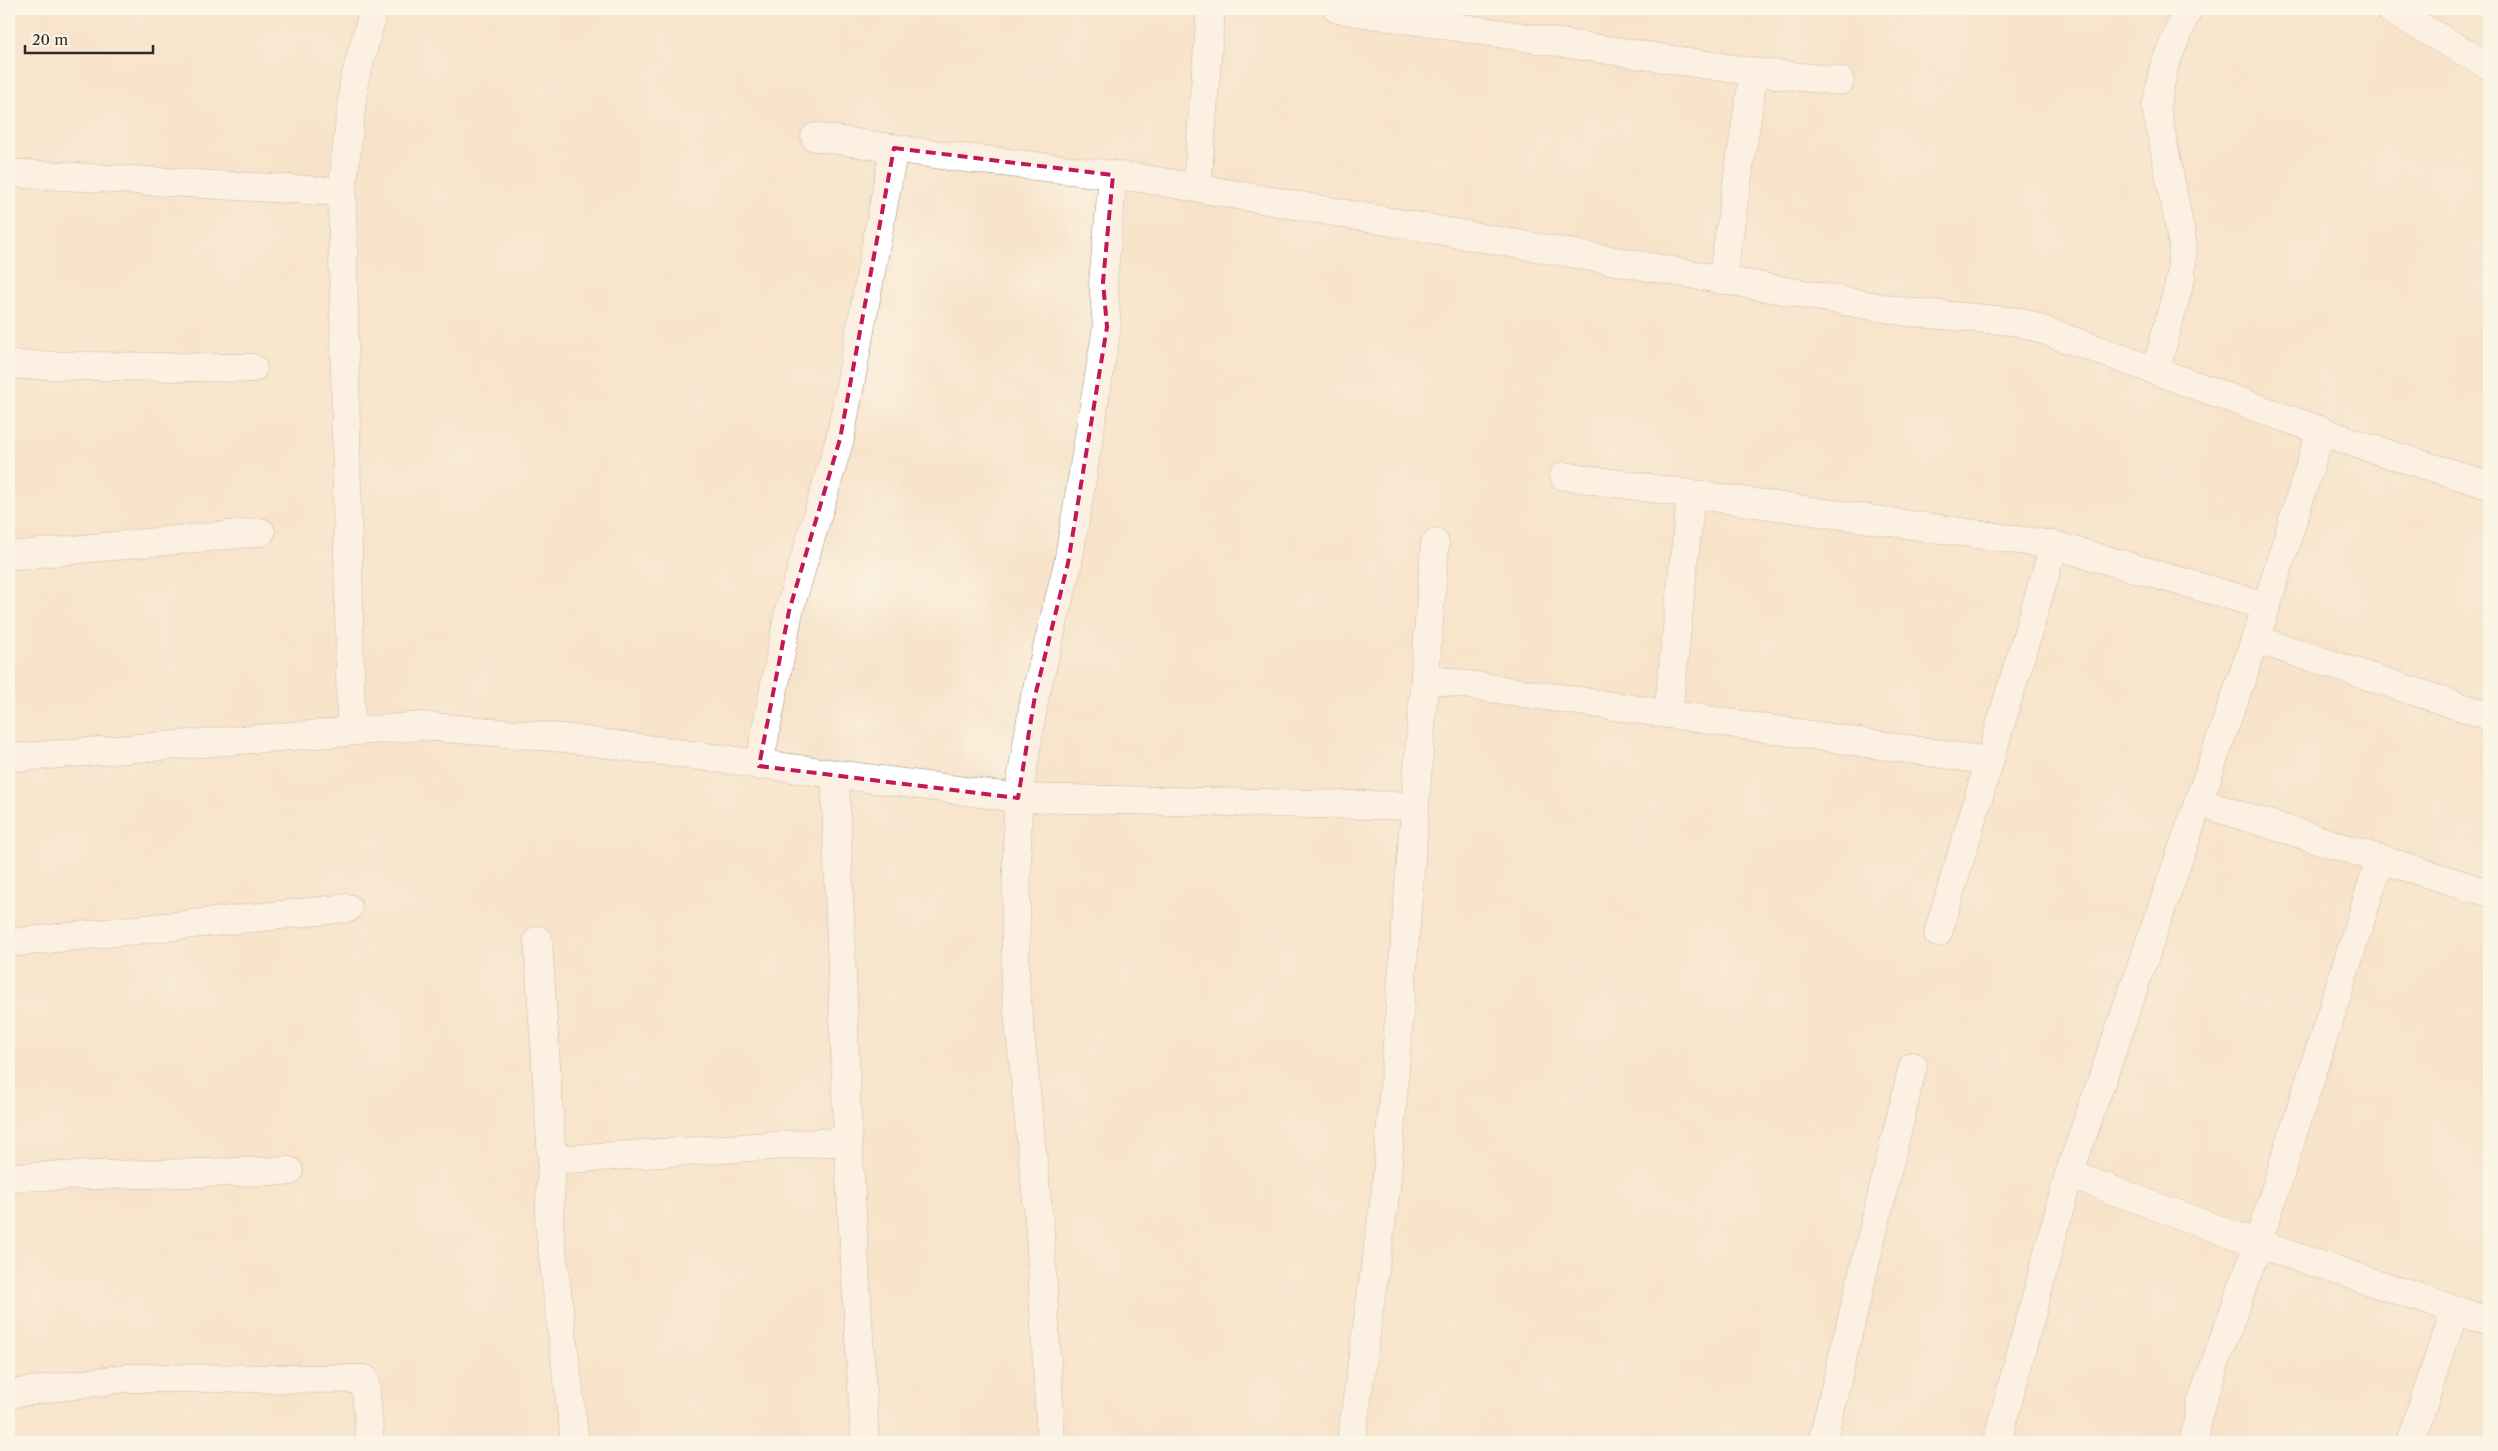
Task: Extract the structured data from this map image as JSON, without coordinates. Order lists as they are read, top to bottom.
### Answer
{
  "scale_bar": "20 m"
}
